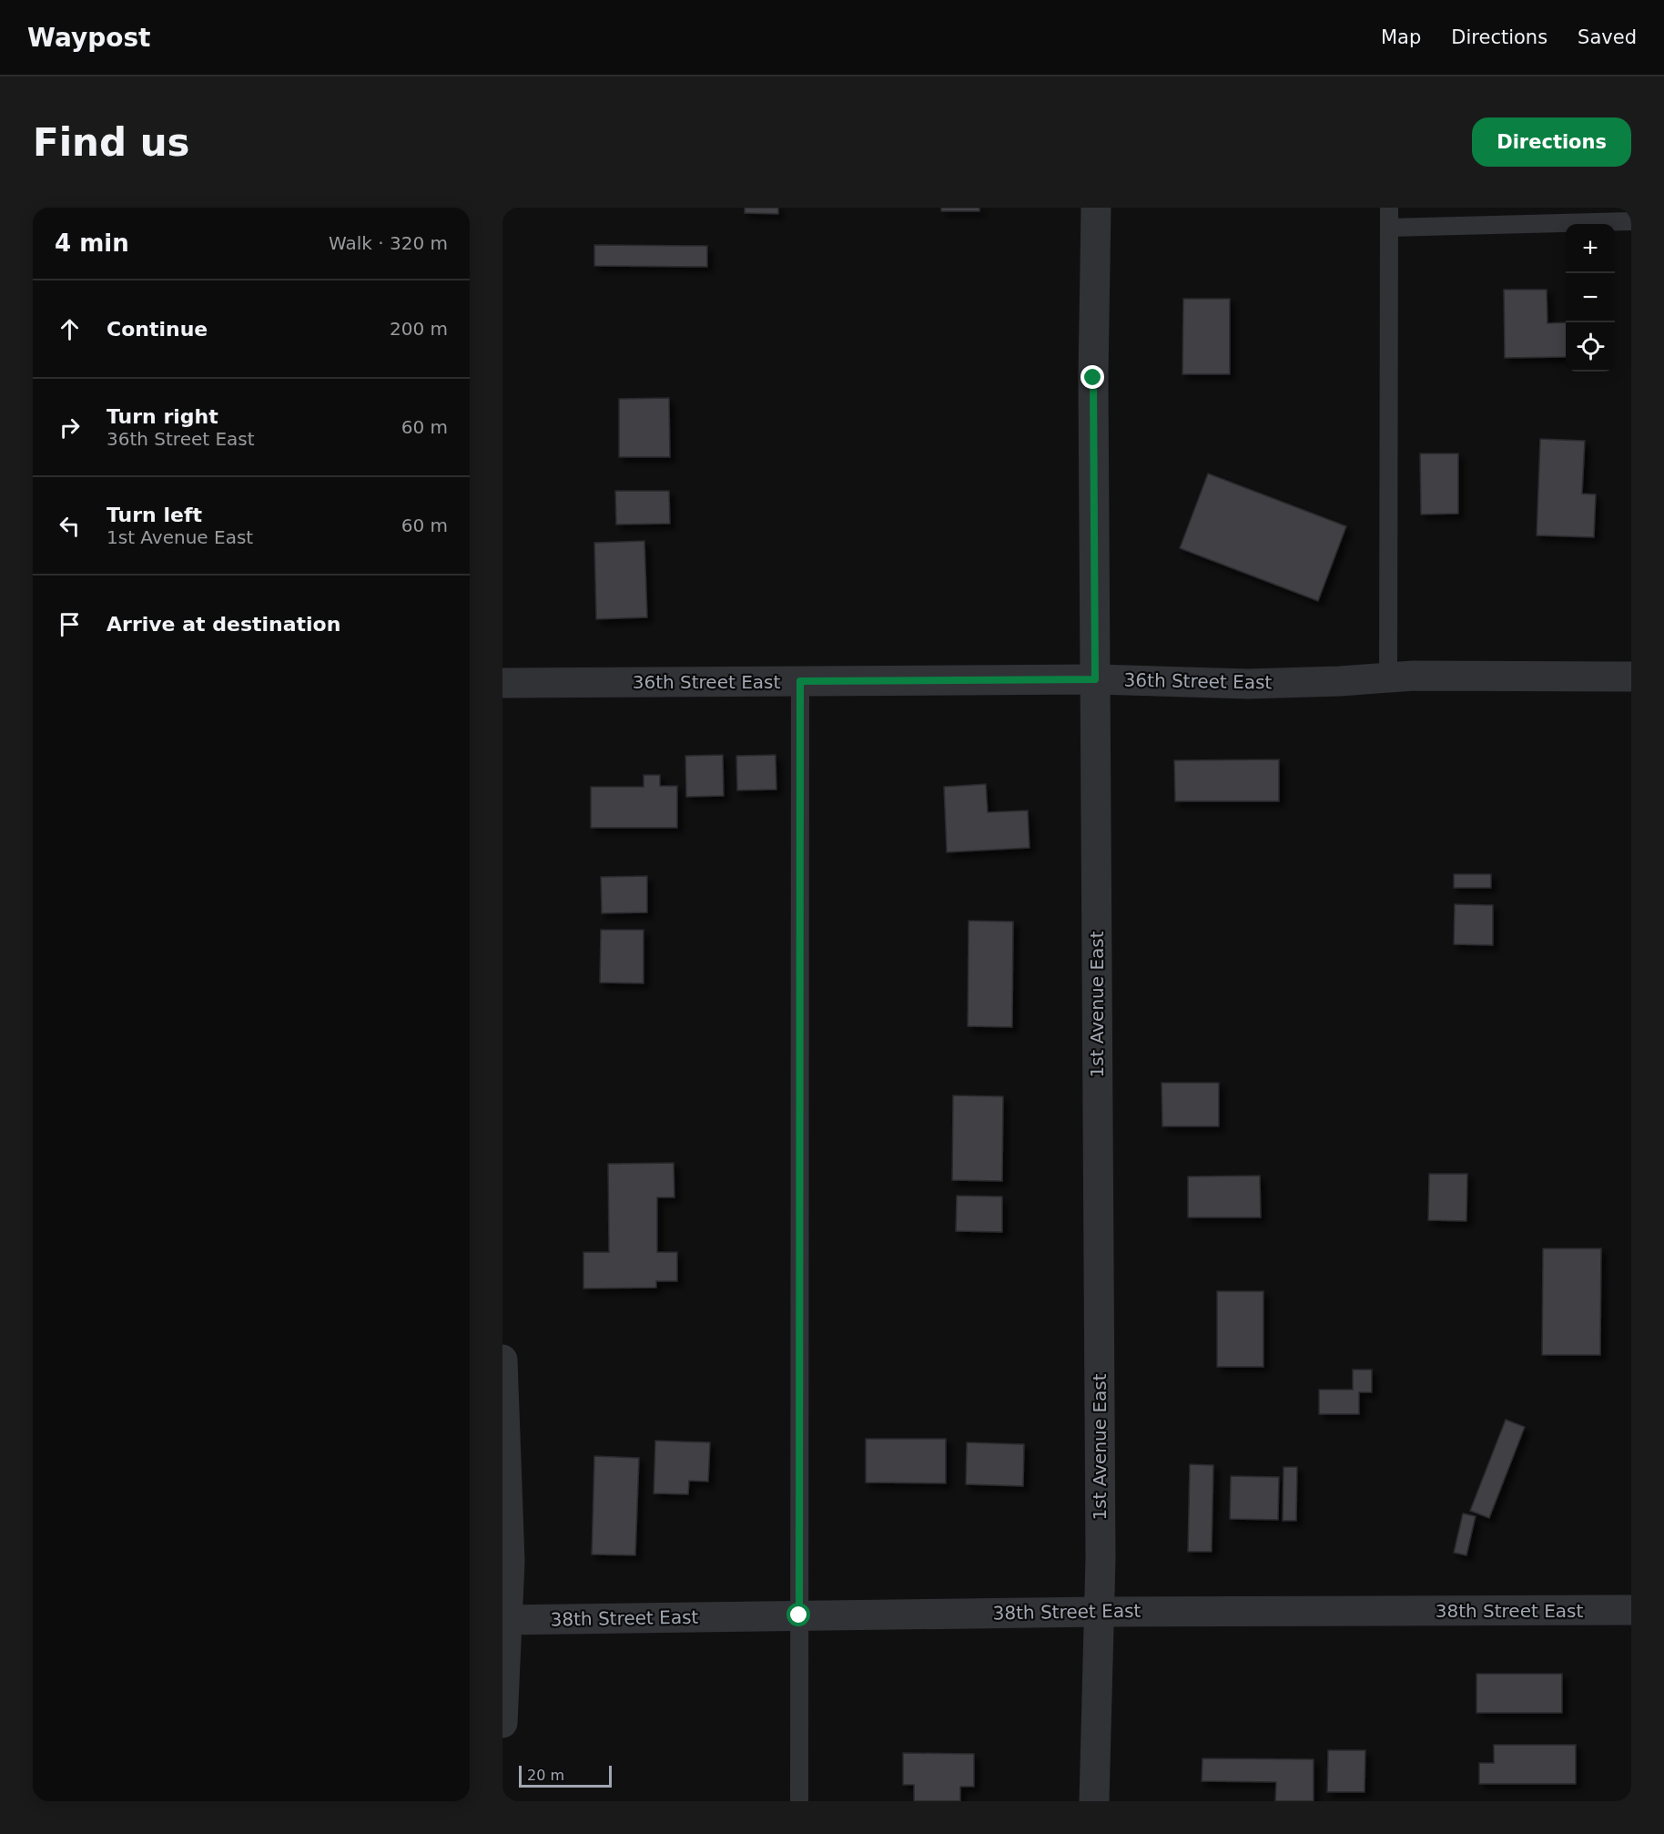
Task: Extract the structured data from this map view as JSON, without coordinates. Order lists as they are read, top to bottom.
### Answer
{
  "streets": {
    "street": ["36th Street East", "1st Avenue East", "38th Street East"]
  },
  "crossings": [
    ["36th Street East", "1st Avenue East"],
    ["1st Avenue East", "38th Street East"]
  ],
  "scale_bar": "20 m",
  "page": {
    "header": "Waypost",
    "nav": ["Map", "Directions", "Saved"],
    "buttons": "Directions",
    "title": "Find us",
    "heading": ["4 min", "Walk · 320 m"],
    "map_buttons": ["+", "−"],
    "list": [
      ["Continue", "200 m"],
      ["Turn right", "36th Street East", "60 m"],
      ["Turn left", "1st Avenue East", "60 m"],
      "Arrive at destination"
    ],
    "scale": "20 m"
  }
}
